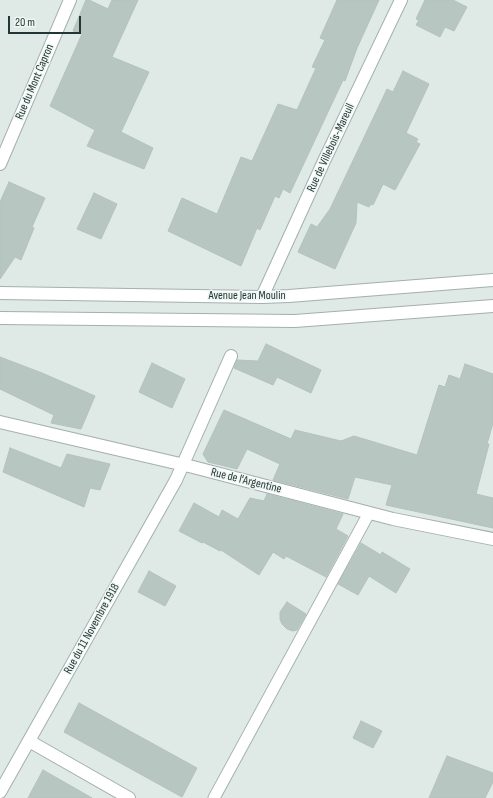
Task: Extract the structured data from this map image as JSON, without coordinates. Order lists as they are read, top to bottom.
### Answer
{
  "streets": {
    "street": [
      "Rue du Mont Capron",
      "Rue de Villebois-Mareuil",
      "Avenue Jean Moulin",
      "Rue de l'Argentine",
      "Rue du 11 Novembre 1918"
    ]
  },
  "crossings": [
    ["Rue de Villebois-Mareuil", "Avenue Jean Moulin"],
    ["Rue de l'Argentine", "Rue du 11 Novembre 1918"]
  ],
  "scale_bar": "20 m"
}
